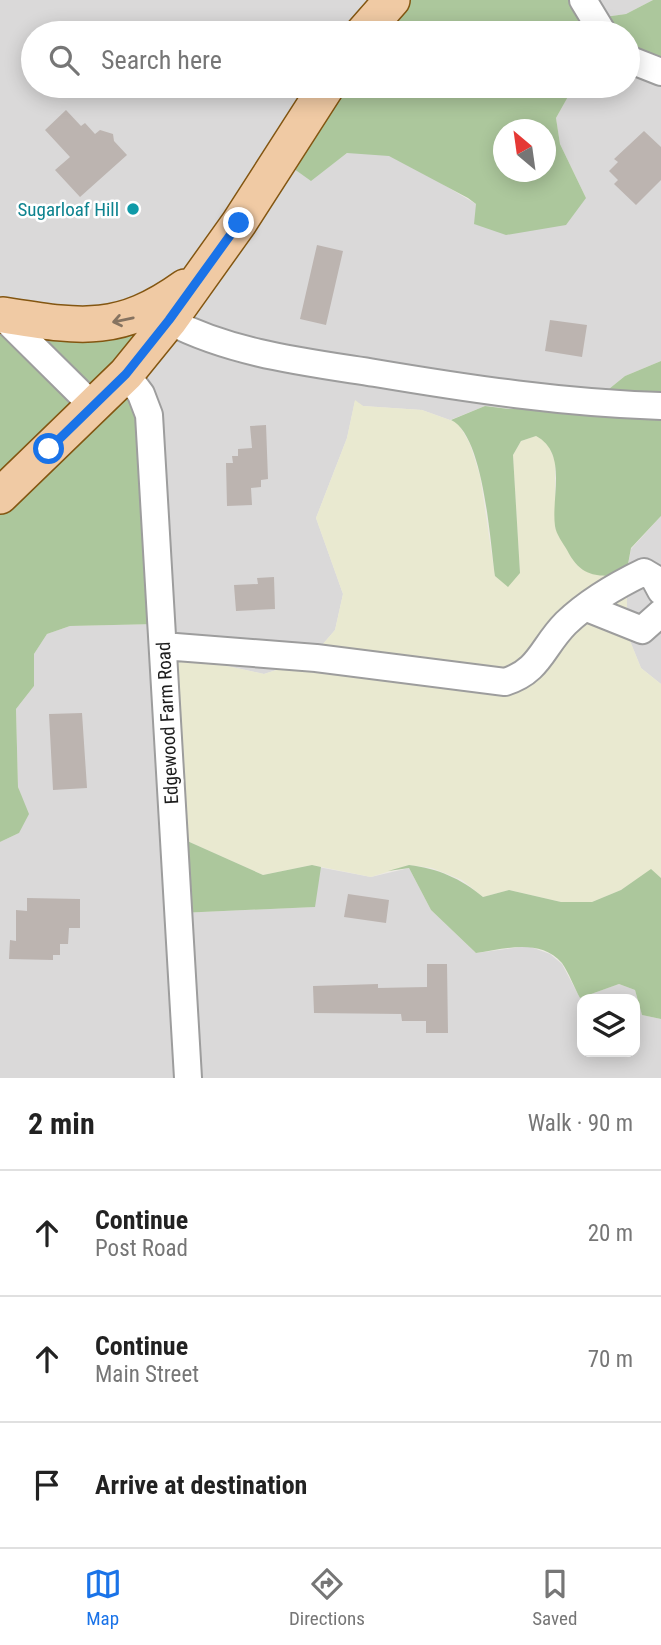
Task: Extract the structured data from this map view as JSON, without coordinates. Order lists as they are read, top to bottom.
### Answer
{
  "streets": {
    "street": ["Edgewood Farm Road"]
  },
  "places": ["Sugarloaf Hill"],
  "north": "top left",
  "page": {
    "search": "Search here",
    "heading": ["2 min", "Walk · 90 m"],
    "list": [
      ["Continue", "Post Road", "20 m"],
      ["Continue", "Main Street", "70 m"],
      "Arrive at destination"
    ],
    "nav": ["Map", "Directions", "Saved"]
  }
}
